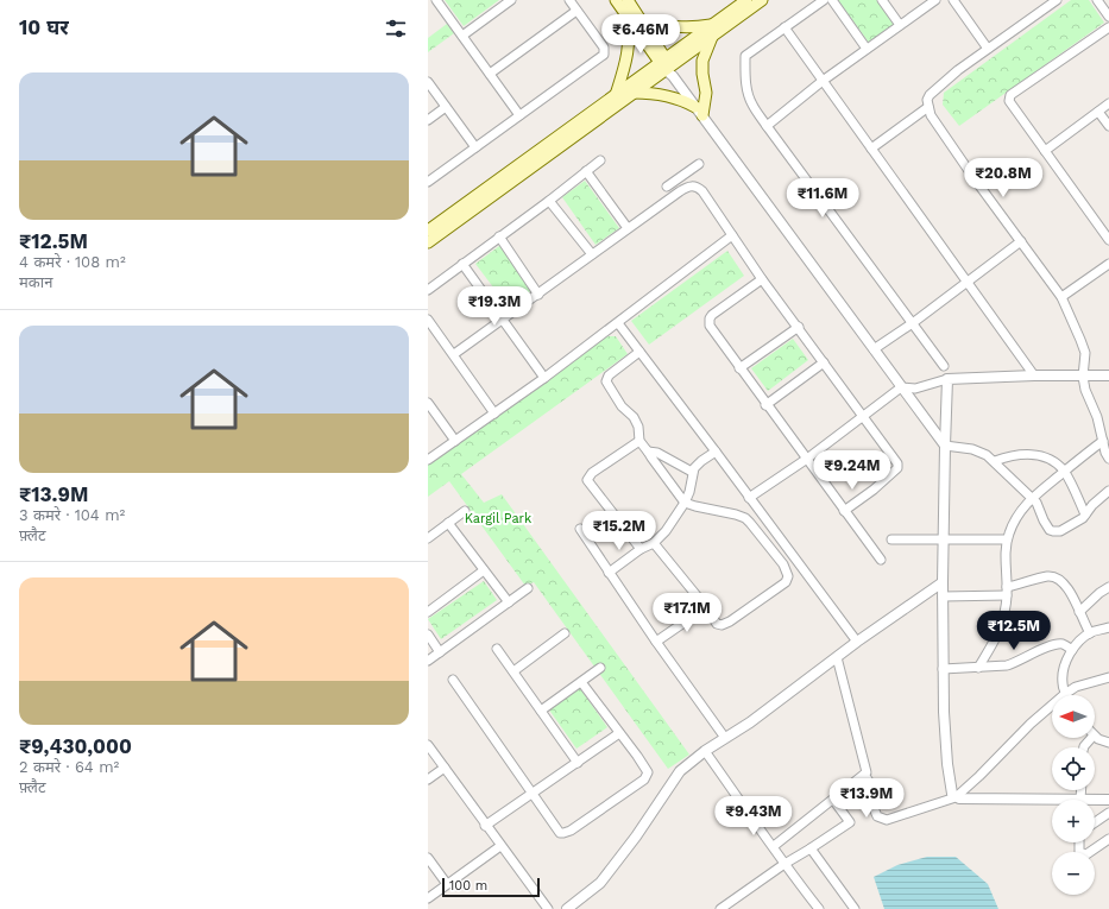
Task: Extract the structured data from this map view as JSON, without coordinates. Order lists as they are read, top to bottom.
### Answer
{
  "parks": ["Kargil Park"],
  "scale_bar": "100 m",
  "north": "left",
  "page": {
    "heading": "10 घर",
    "price": [
      "₹6.46M",
      "₹20.8M",
      "₹11.6M",
      "₹19.3M",
      "₹9.24M",
      "₹15.2M",
      "₹17.1M",
      "₹12.5M",
      "₹13.9M",
      "₹9.43M"
    ],
    "list": [
      {
        "name": "₹12.5M",
        "note": "4 कमरे · 108 m² · मकान"
      },
      {
        "name": "₹13.9M",
        "note": "3 कमरे · 104 m² · फ़्लैट"
      },
      {
        "name": "₹9,430,000",
        "note": "2 कमरे · 64 m² · फ़्लैट"
      }
    ],
    "map_buttons": ["+", "−"],
    "scale": "100 m"
  }
}
